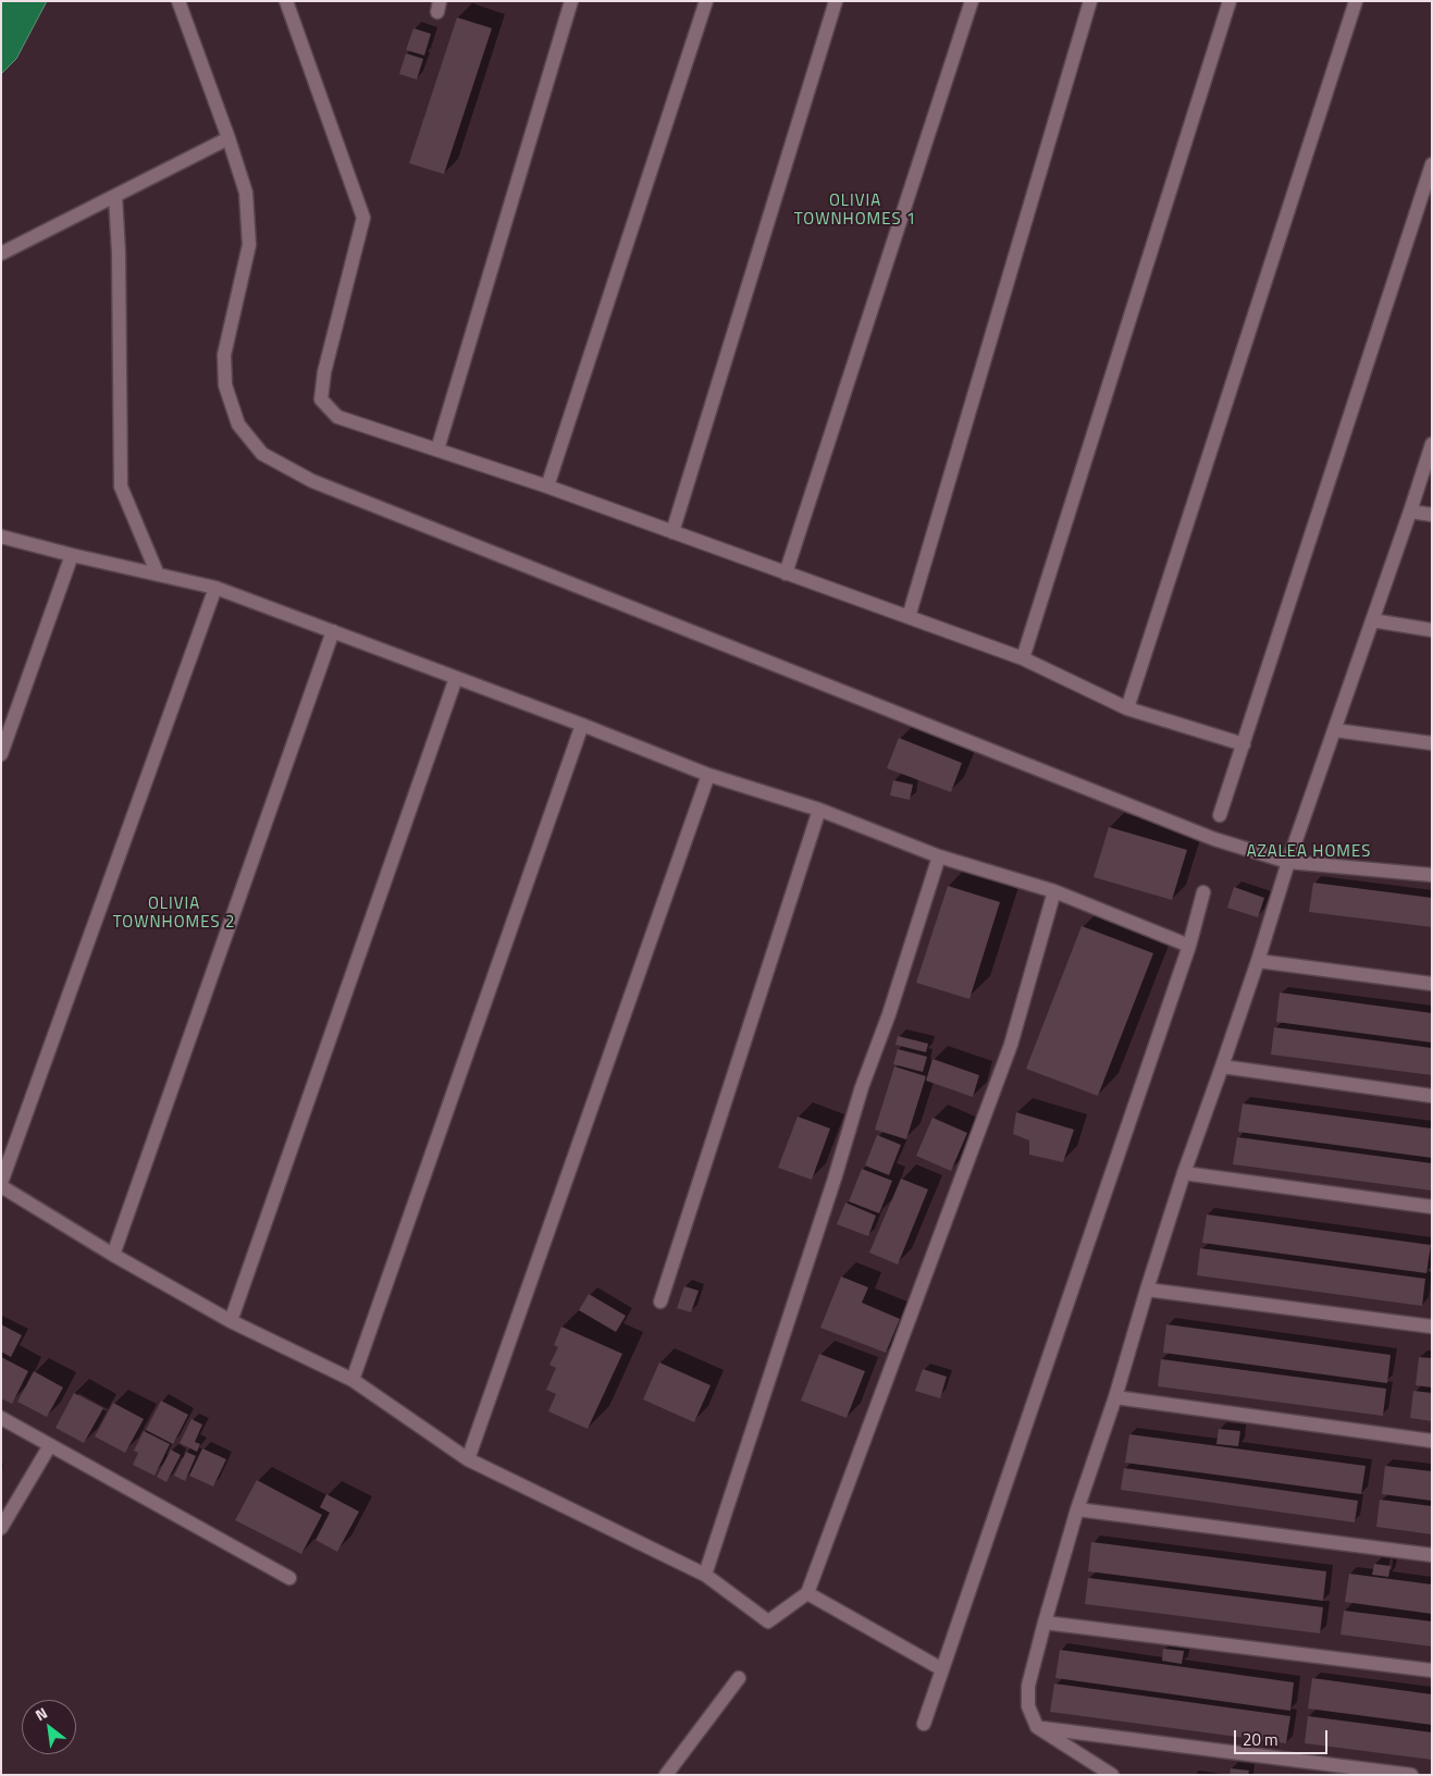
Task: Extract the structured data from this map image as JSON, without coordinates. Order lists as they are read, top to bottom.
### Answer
{
  "districts": ["OLIVIA TOWNHOMES 1", "AZALEA HOMES", "OLIVIA TOWNHOMES 2"],
  "scale_bar": "20 m",
  "north": "top left"
}
